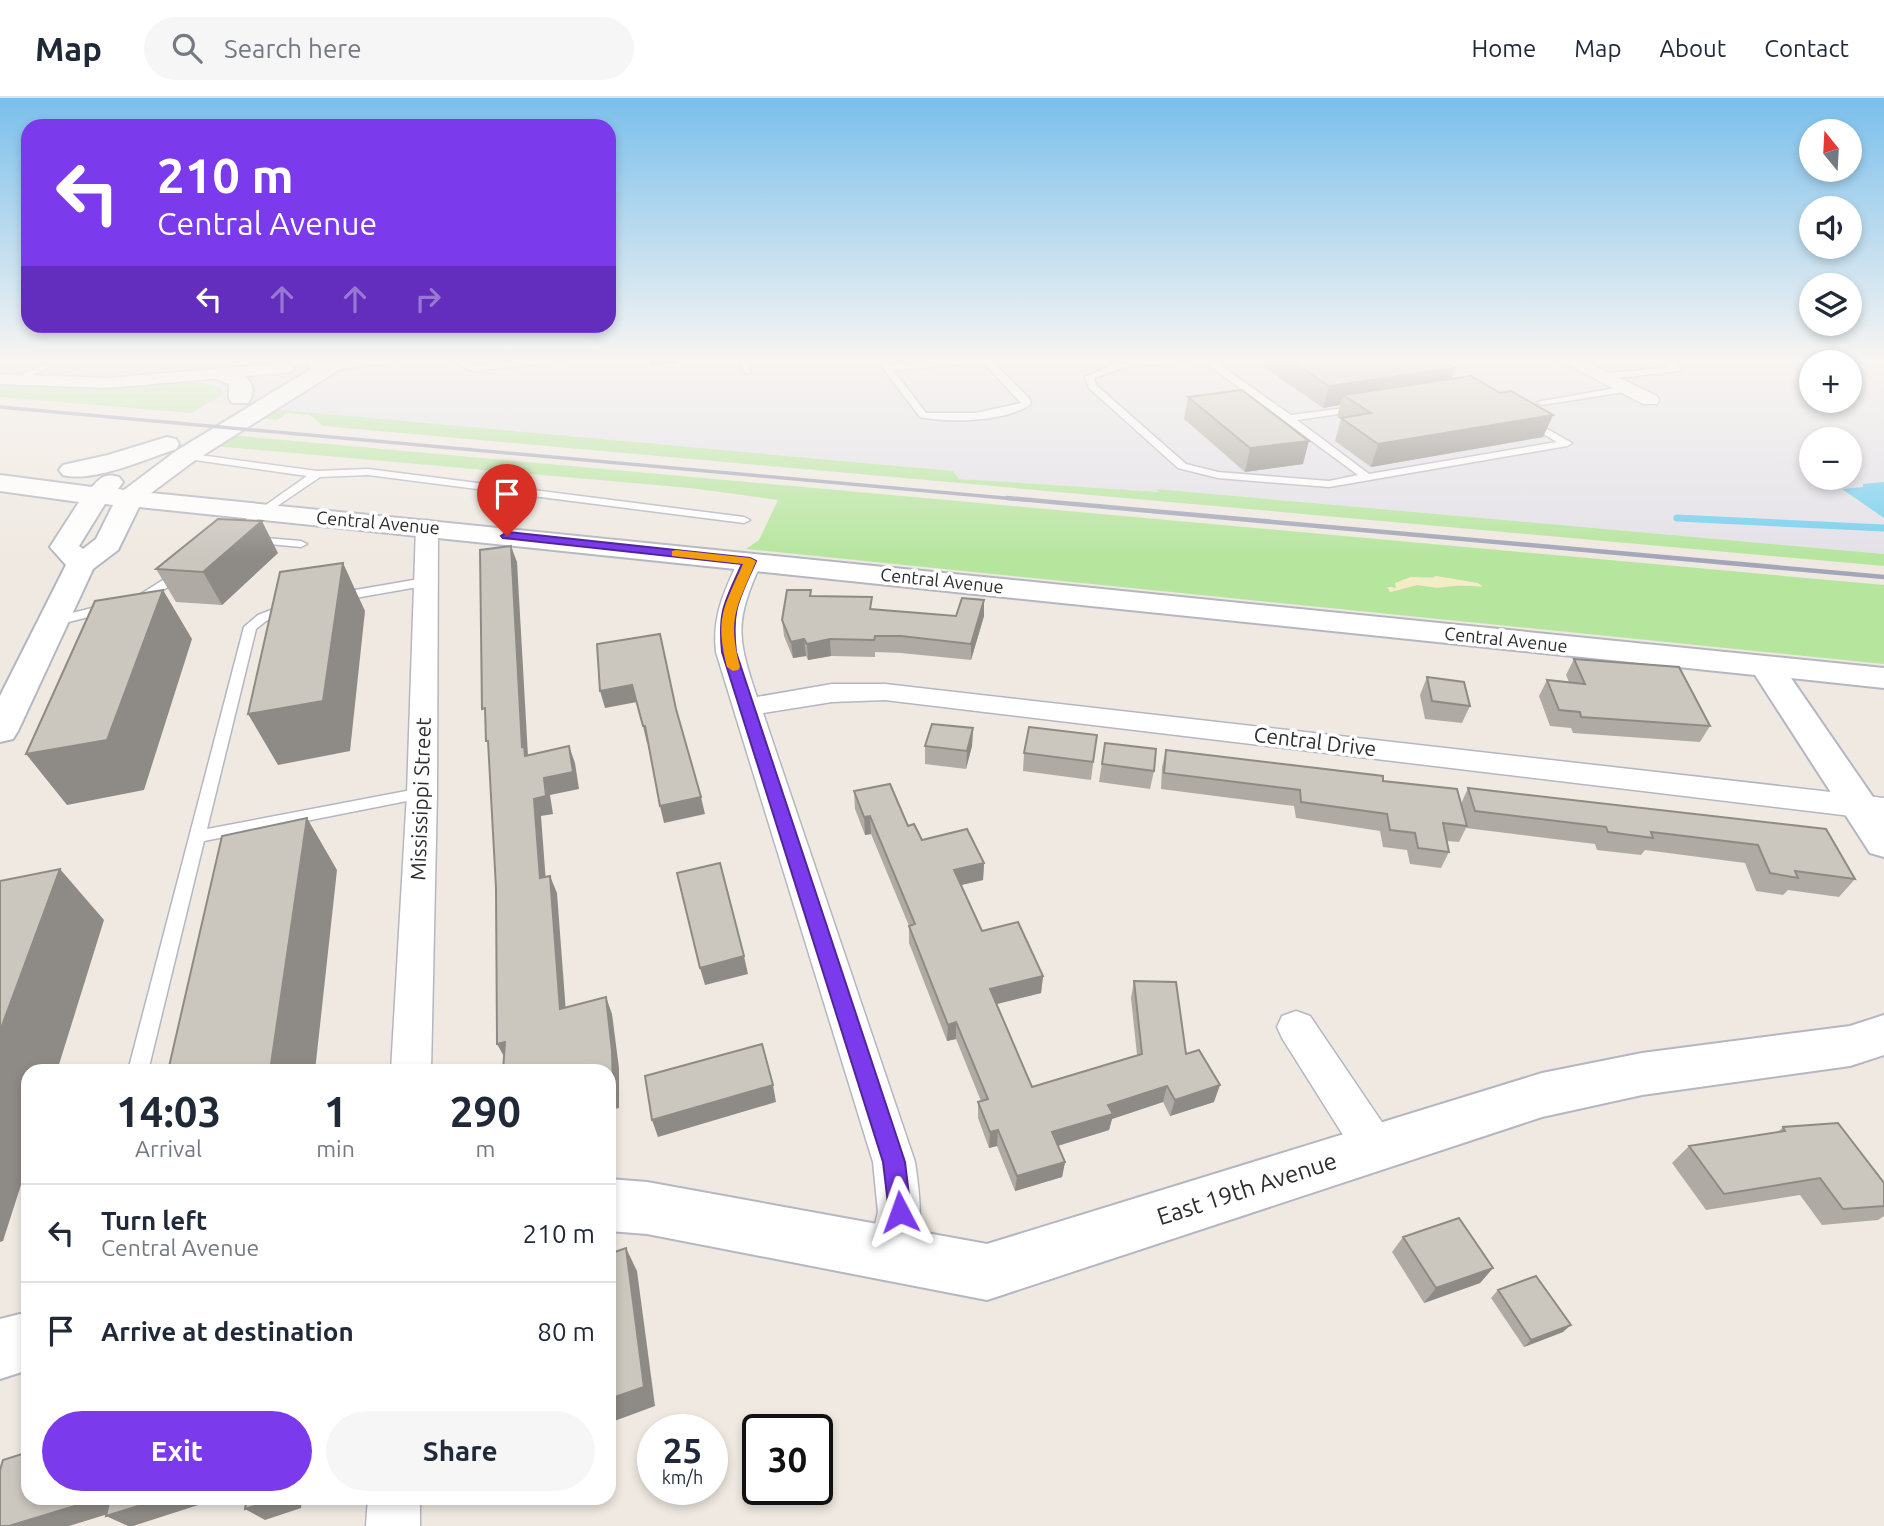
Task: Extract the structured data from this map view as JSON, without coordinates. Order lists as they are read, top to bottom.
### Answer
{
  "streets": {
    "main road": ["Central Avenue", "East 19th Avenue"],
    "street": ["Central Drive", "Mississippi Street"]
  },
  "crossings": [
    ["Central Avenue", "Mississippi Street"]
  ],
  "north": "top",
  "page": {
    "header": "Map",
    "search": "Search here",
    "nav": [
      "Home",
      "Map",
      "About",
      "Contact"
    ],
    "map_buttons": ["+", "−"],
    "turn": ["210 m", "Central Avenue"],
    "eta": [
      "14:03",
      "Arrival",
      "1",
      "min",
      "290",
      "m"
    ],
    "list": [
      {
        "name": "Turn left",
        "note": "Central Avenue",
        "value": "210 m"
      },
      {
        "name": "Arrive at destination",
        "value": "80 m"
      }
    ],
    "buttons": ["Exit", "Share"],
    "speed": "25 km/h",
    "limit": "30"
  }
}
